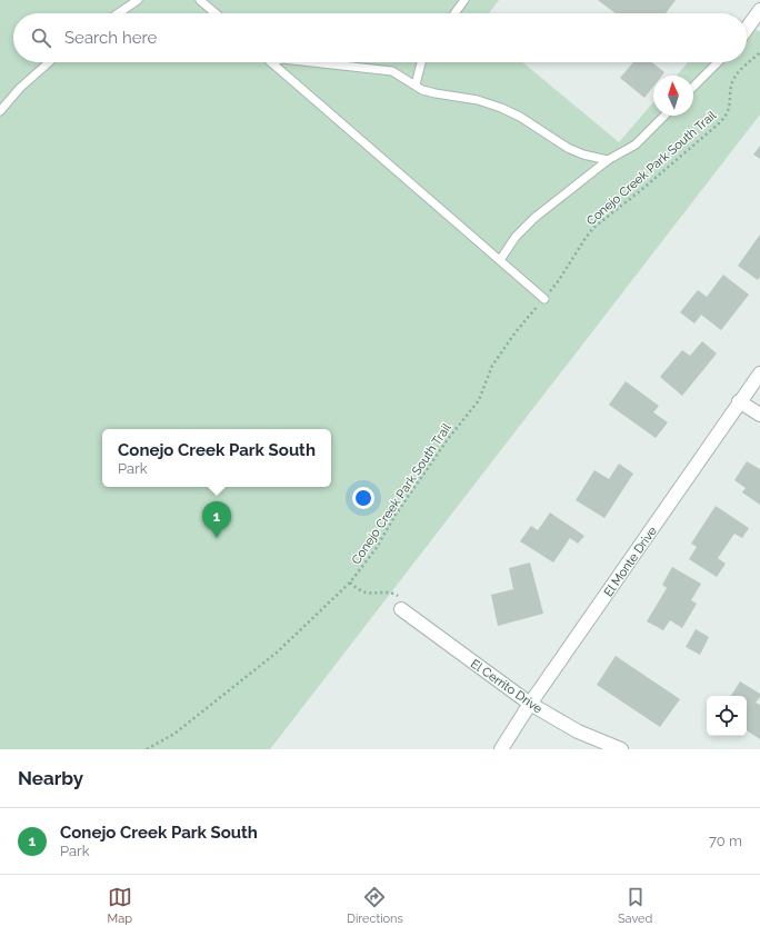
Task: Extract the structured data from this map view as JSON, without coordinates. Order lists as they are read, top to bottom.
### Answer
{
  "streets": {
    "street": ["El Monte Drive", "El Cerrito Drive"],
    "path": ["Conejo Creek Park South Trail"]
  },
  "crossings": [
    ["El Monte Drive", "El Cerrito Drive"]
  ],
  "north": "top",
  "page": {
    "search": "Search here",
    "popup": ["Conejo Creek Park South", "Park"],
    "pins": "1",
    "heading": "Nearby",
    "list": [
      {
        "mark": "1",
        "name": "Conejo Creek Park South",
        "note": "Park",
        "value": "70 m"
      }
    ],
    "nav": ["Map", "Directions", "Saved"]
  }
}
